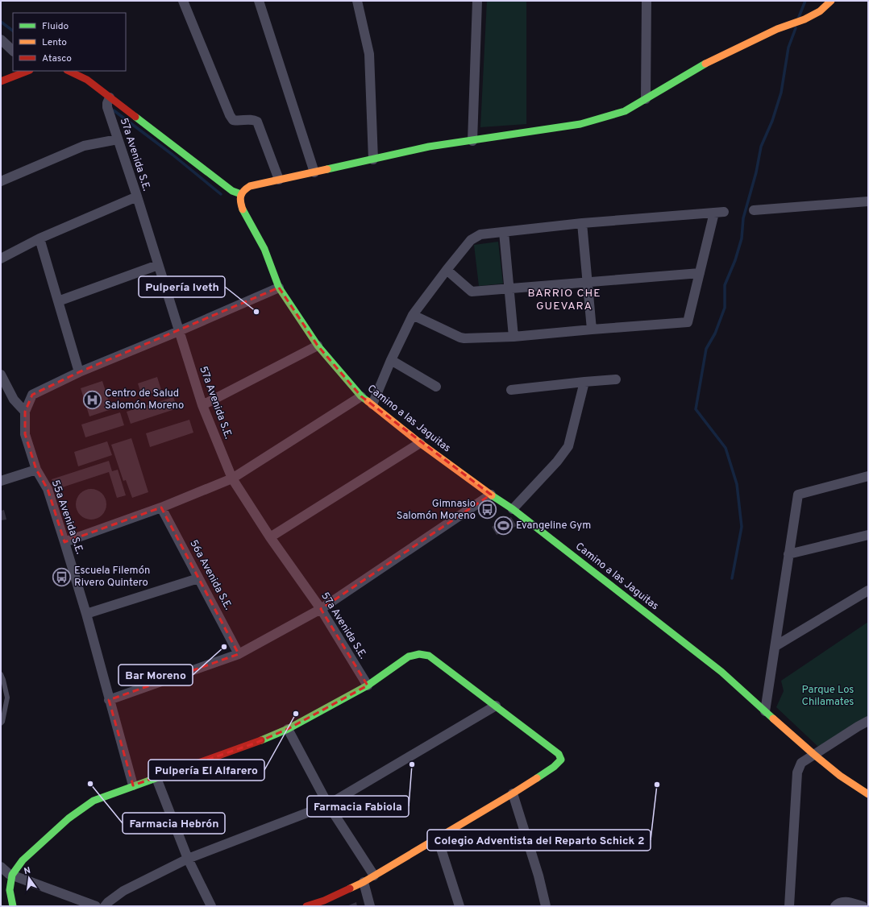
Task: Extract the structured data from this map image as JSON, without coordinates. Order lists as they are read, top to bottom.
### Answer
{
  "streets": {
    "street": [
      "57a Avenida S.E.",
      "Camino a las Jaguitas",
      "55a Avenida S.E.",
      "56a Avenida S.E."
    ]
  },
  "districts": ["BARRIO CHE GUEVARA"],
  "parks": ["Parque Los Chilamates"],
  "places": {
    "other": [
      "Pulpería Iveth",
      "Bar Moreno",
      "Pulpería El Alfarero",
      "Farmacia Fabiola",
      "Farmacia Hebrón",
      "Colegio Adventista del Reparto Schick 2"
    ],
    "hospital": ["Centro de Salud Salomón Moreno"],
    "bus stop": ["Gimnasio Salomón Moreno", "Escuela Filemón Rivero Quintero"],
    "sports": ["Evangeline Gym"]
  },
  "legend": ["Fluido", "Lento", "Atasco"],
  "north": "top"
}
